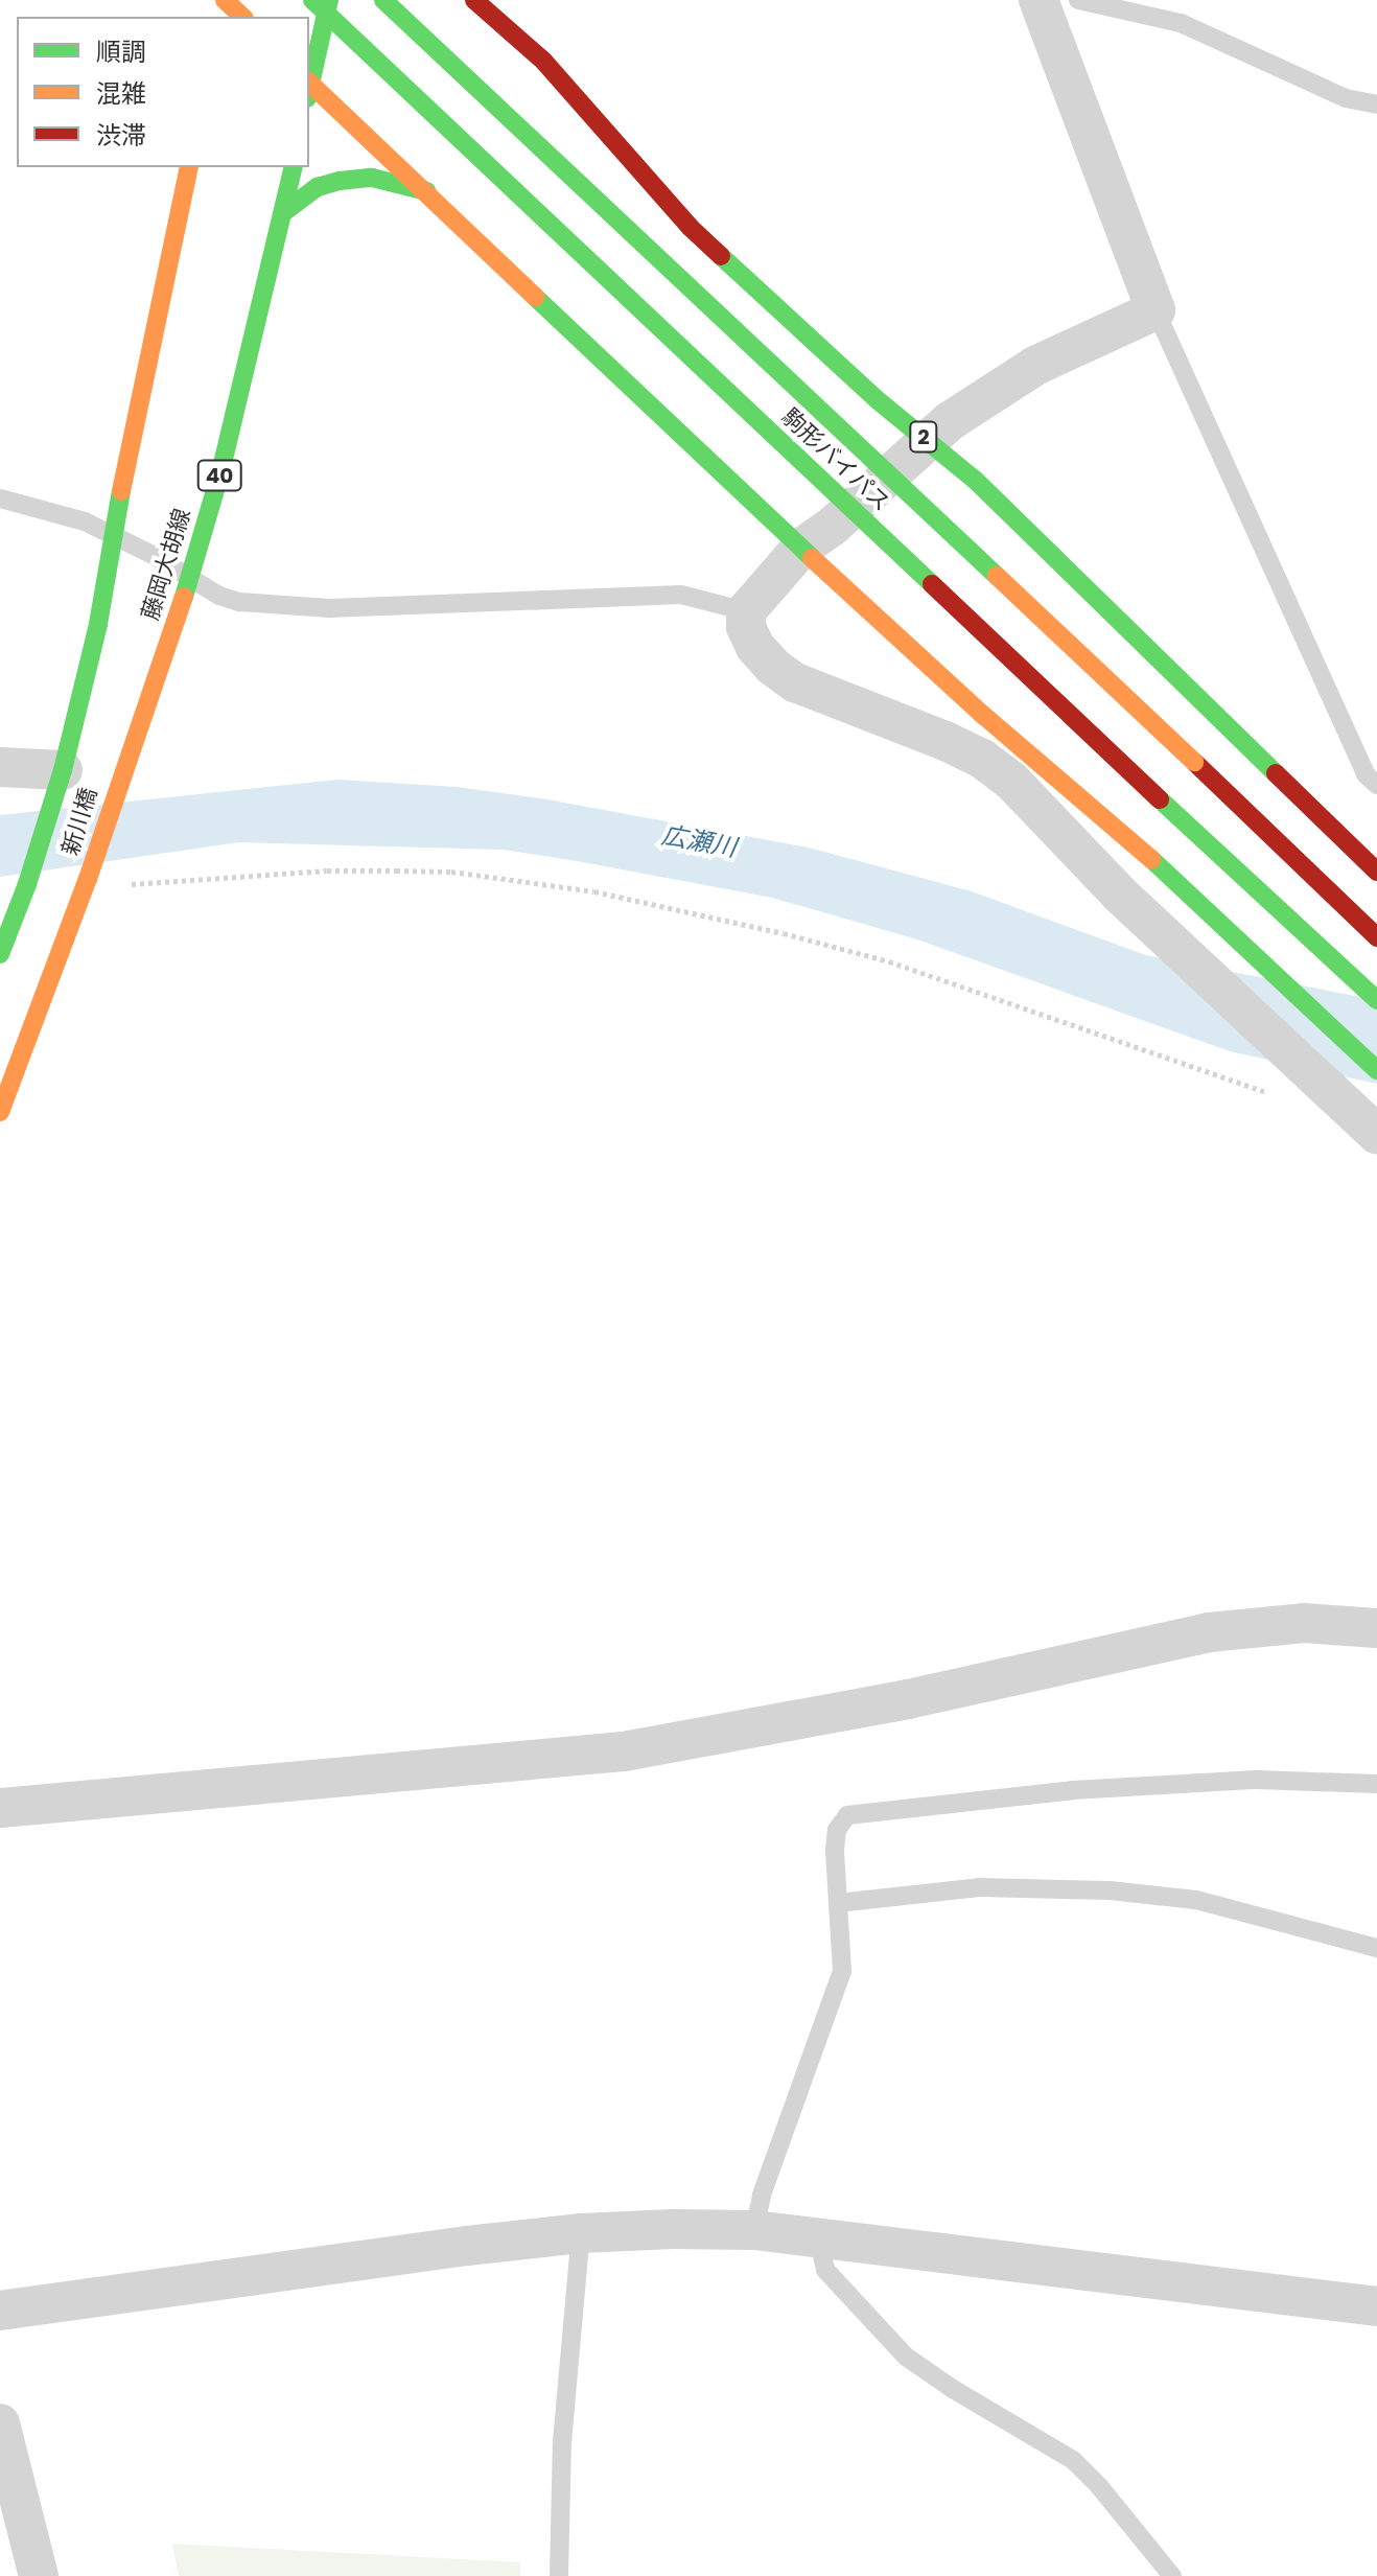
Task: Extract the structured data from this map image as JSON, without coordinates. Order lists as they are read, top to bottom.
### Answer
{
  "streets": {
    "main road": [
      "2",
      "駒形バイパス",
      "40",
      "藤岡大胡線",
      "新川橋"
    ]
  },
  "crossings": [
    ["藤岡大胡線", "新川橋"]
  ],
  "water": ["広瀬川"],
  "legend": ["順調", "混雑", "渋滞"]
}
